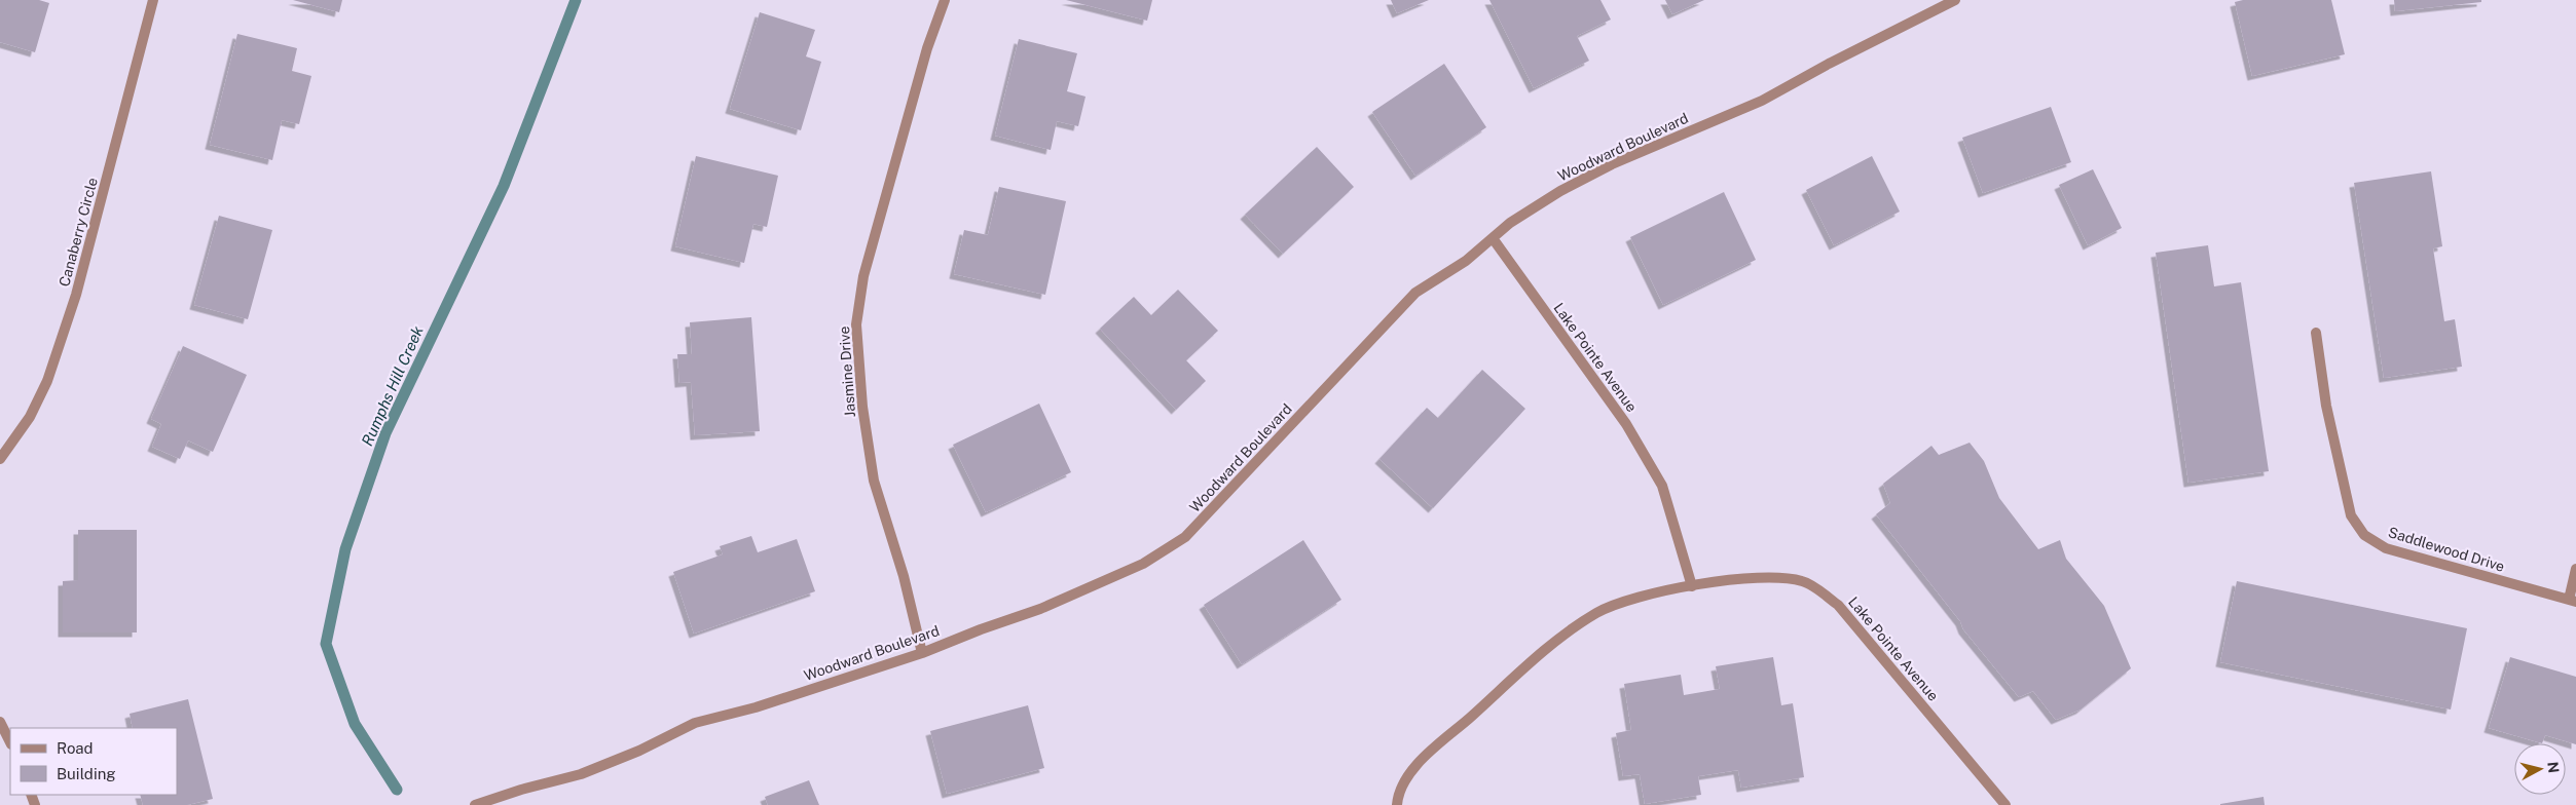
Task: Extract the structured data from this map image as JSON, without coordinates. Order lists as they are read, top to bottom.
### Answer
{
  "streets": {
    "street": [
      "Woodward Boulevard",
      "Canaberry Circle",
      "Lake Pointe Avenue",
      "Jasmine Drive",
      "Saddlewood Drive"
    ]
  },
  "crossings": [
    ["Woodward Boulevard", "Lake Pointe Avenue"],
    ["Woodward Boulevard", "Jasmine Drive"]
  ],
  "water": ["Rumphs Hill Creek"],
  "legend": ["Road", "Building"],
  "north": "right"
}
